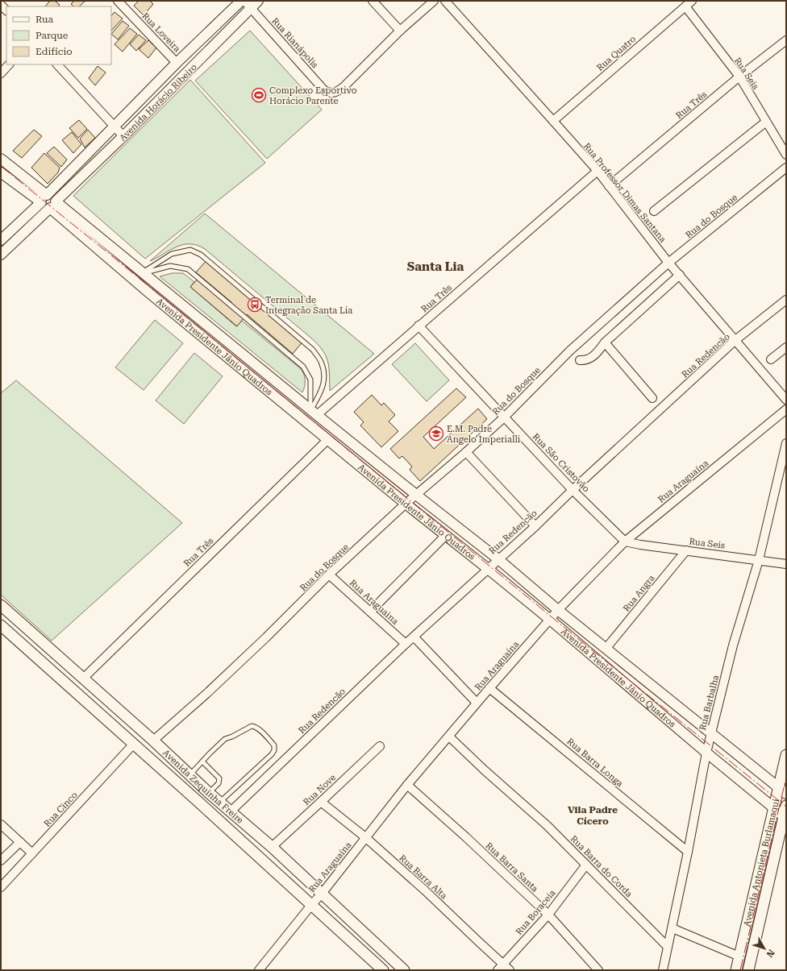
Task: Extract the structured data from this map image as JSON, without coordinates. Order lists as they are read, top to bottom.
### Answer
{
  "streets": {
    "main road": ["Avenida Zequinha Freire", "Avenida Antonieta Burlamaqui"],
    "street": [
      "Rua Loveira",
      "Rua Rianápolis",
      "Rua Quatro",
      "Rua Seis",
      "Avenida Horácio Ribeiro",
      "Rua Três",
      "Rua Professor Dimas Santana",
      "Rua do Bosque",
      "Avenida Presidente Jânio Quadros",
      "Rua Redencão",
      "Rua São Cristovão",
      "Rua Araguaína",
      "Rua Angra",
      "Rua Araguaina",
      "Rua Barbalha",
      "Rua Barra Longa",
      "Rua Nove",
      "Rua Cinco",
      "Rua Barra do Corda",
      "Rua Barra Santa",
      "Rua Barra Alta",
      "Rua Boraceia"
    ]
  },
  "crossings": [
    ["Rua Loveira", "Avenida Horácio Ribeiro"],
    ["Rua Rianápolis", "Avenida Horácio Ribeiro"],
    ["Rua Quatro", "Rua Seis"],
    ["Rua Quatro", "Rua Professor Dimas Santana"],
    ["Rua Seis", "Rua Três"],
    ["Rua Seis", "Rua São Cristovão"],
    ["Rua Seis", "Rua Araguaína"],
    ["Rua Seis", "Rua Angra"],
    ["Rua Seis", "Rua Barbalha"],
    ["Avenida Horácio Ribeiro", "Avenida Presidente Jânio Quadros"],
    ["Rua Três", "Rua Professor Dimas Santana"],
    ["Rua Três", "Avenida Presidente Jânio Quadros"],
    ["Rua Três", "Rua São Cristovão"],
    ["Rua Três", "Avenida Zequinha Freire"],
    ["Rua Professor Dimas Santana", "Rua do Bosque"],
    ["Rua Professor Dimas Santana", "Rua Redencão"],
    ["Rua do Bosque", "Avenida Presidente Jânio Quadros"],
    ["Rua do Bosque", "Rua São Cristovão"],
    ["Rua do Bosque", "Rua Araguaina"],
    ["Rua do Bosque", "Avenida Zequinha Freire"],
    ["Avenida Presidente Jânio Quadros", "Rua Redencão"],
    ["Avenida Presidente Jânio Quadros", "Rua Araguaína"],
    ["Avenida Presidente Jânio Quadros", "Rua Angra"],
    ["Avenida Presidente Jânio Quadros", "Rua Barbalha"],
    ["Avenida Presidente Jânio Quadros", "Avenida Antonieta Burlamaqui"],
    ["Rua Redencão", "Rua São Cristovão"],
    ["Rua Redencão", "Rua Araguaina"],
    ["Rua Redencão", "Avenida Zequinha Freire"],
    ["Rua São Cristovão", "Rua Araguaína"],
    ["Rua Araguaína", "Rua Barra Longa"],
    ["Rua Araguaína", "Avenida Zequinha Freire"],
    ["Rua Araguaína", "Rua Barra do Corda"],
    ["Rua Araguaína", "Rua Barra Santa"],
    ["Rua Araguaína", "Rua Barra Alta"],
    ["Rua Barbalha", "Rua Barra Longa"],
    ["Rua Barbalha", "Rua Barra do Corda"],
    ["Avenida Zequinha Freire", "Rua Nove"],
    ["Avenida Zequinha Freire", "Rua Cinco"],
    ["Rua Nove", "Rua Barra Alta"],
    ["Rua Barra do Corda", "Rua Boraceia"],
    ["Rua Barra Santa", "Rua Boraceia"],
    ["Rua Barra Alta", "Rua Boraceia"]
  ],
  "districts": ["Santa Lia", "Vila Padre Cícero"],
  "places": {
    "sports": ["Complexo Esportivo Horácio Parente"],
    "bus stop": ["Terminal de Integração Santa Lia"],
    "school or university": ["E.M. Padre Angelo Imperialli"]
  },
  "legend": ["Rua", "Parque", "Edifício"],
  "north": "bottom right"
}
